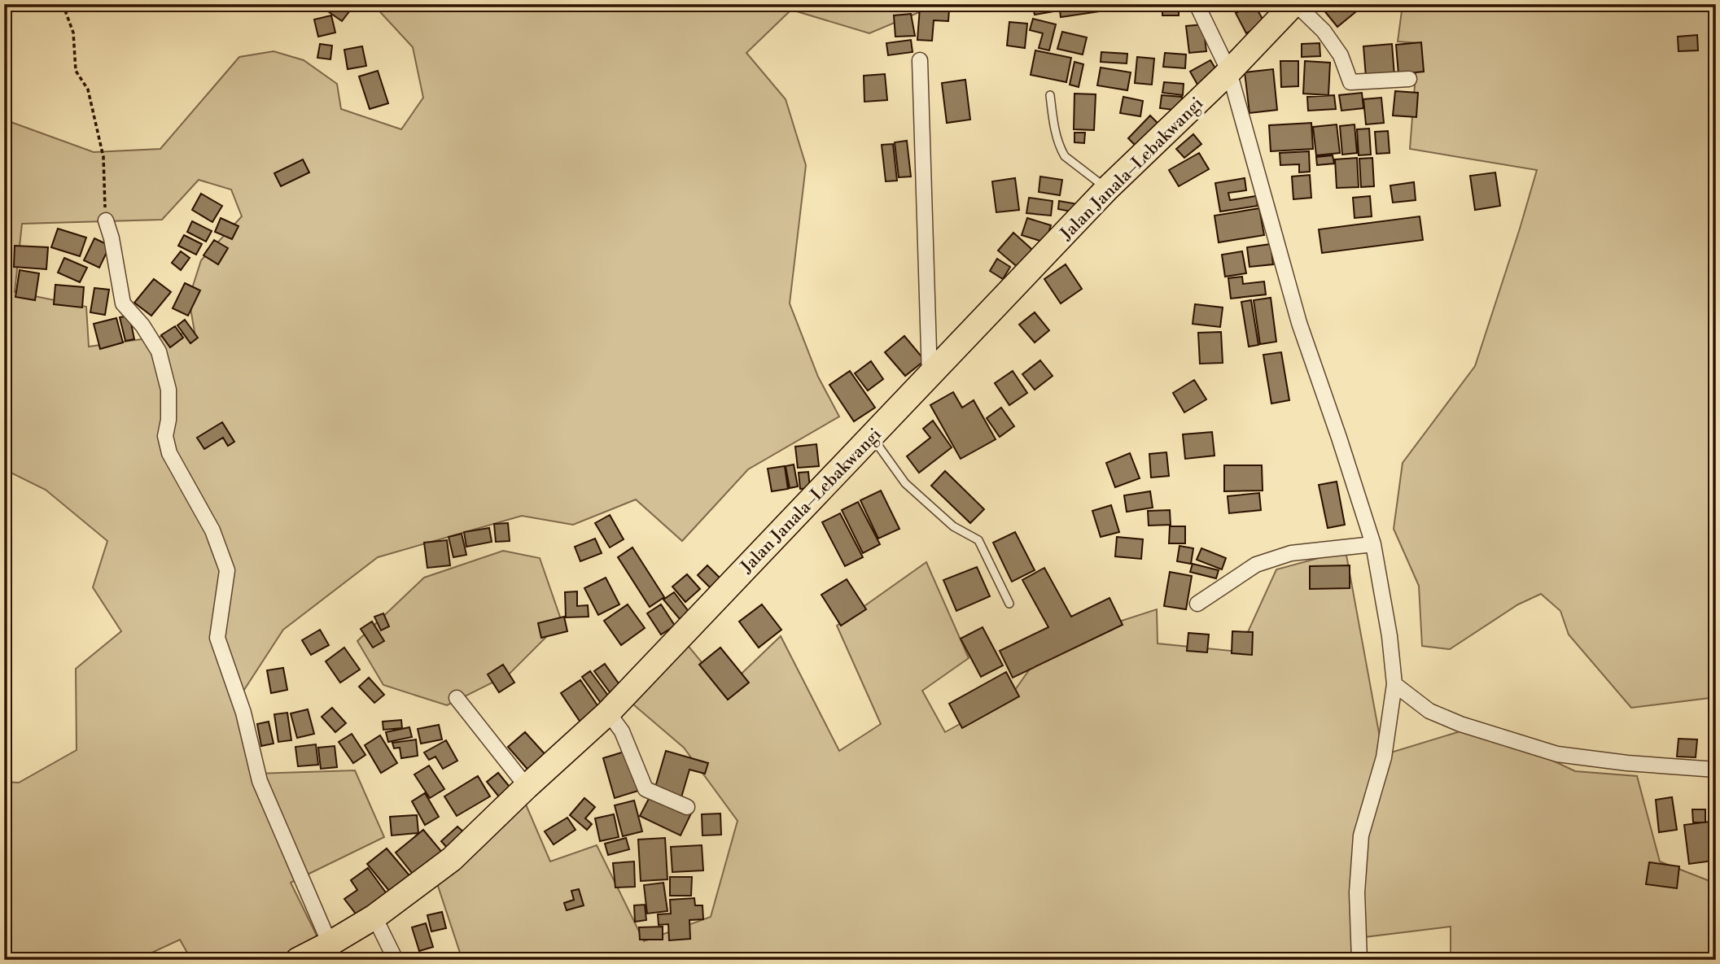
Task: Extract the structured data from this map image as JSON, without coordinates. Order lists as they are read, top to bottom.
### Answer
{
  "streets": {
    "main road": ["Jalan Janala–Lebakwangi"]
  }
}
